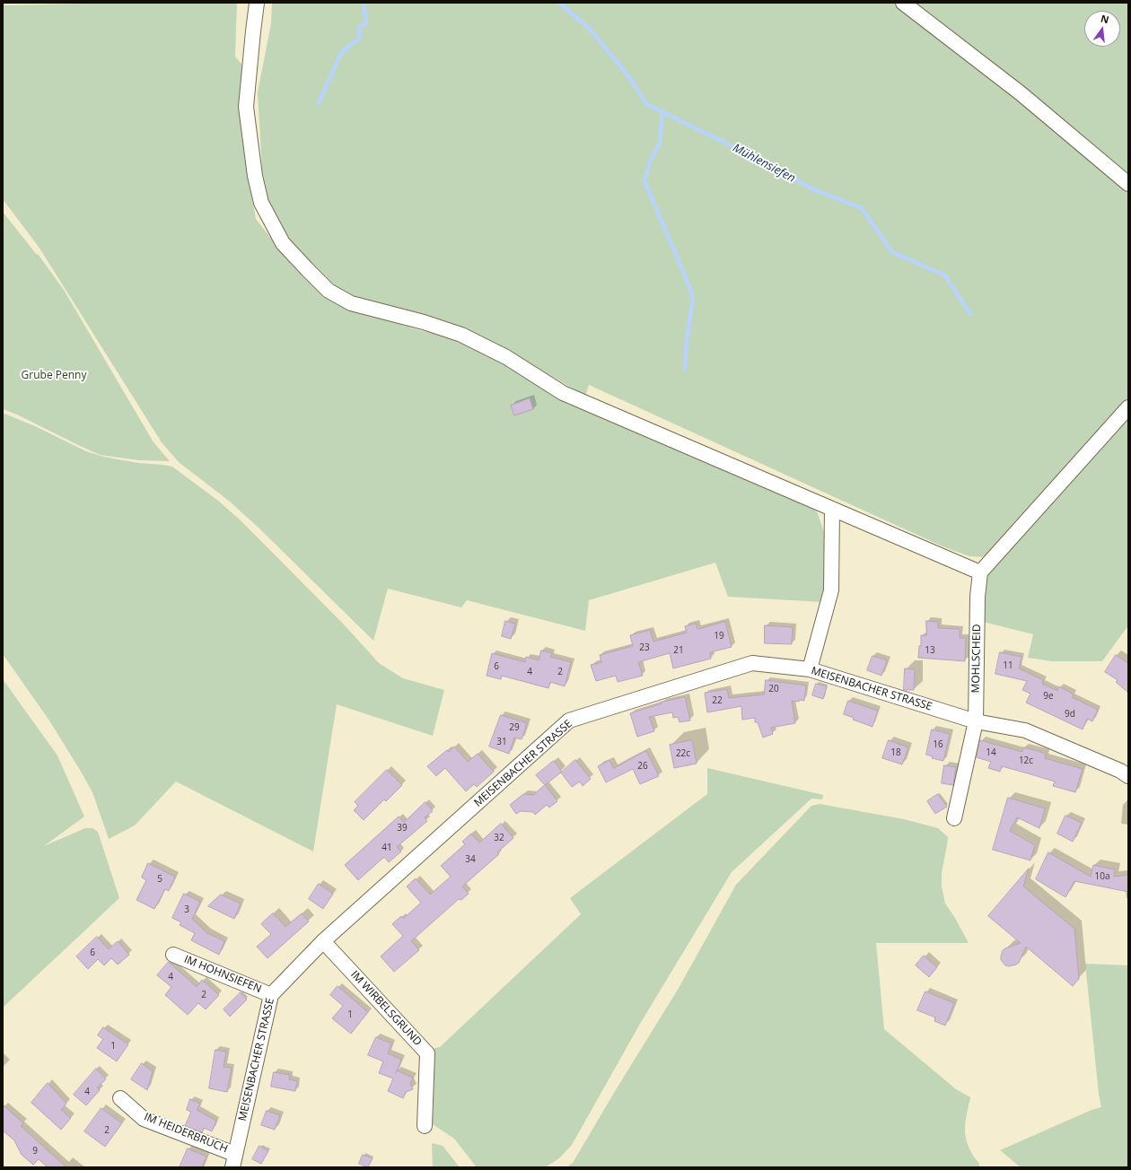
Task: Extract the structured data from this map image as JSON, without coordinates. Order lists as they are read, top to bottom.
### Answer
{
  "streets": {
    "street": [
      "MOHLSCHEID",
      "MEISENBACHER STRASSE",
      "IM HOHNSIEFEN",
      "IM WIRBELSGRUND",
      "IM HEIDERBRUCH"
    ]
  },
  "crossings": [
    ["MOHLSCHEID", "MEISENBACHER STRASSE"],
    ["MEISENBACHER STRASSE", "IM HOHNSIEFEN"],
    ["MEISENBACHER STRASSE", "IM WIRBELSGRUND"],
    ["MEISENBACHER STRASSE", "IM HEIDERBRUCH"]
  ],
  "water": ["Mühlensiefen"],
  "parks": ["Grube Penny"],
  "house_numbers": [
    "19",
    "23",
    "21",
    "13",
    "11",
    "6",
    "4",
    "2",
    "20",
    "9e",
    "22",
    "9d",
    "29",
    "31",
    "16",
    "18",
    "14",
    "22c",
    "12c",
    "26",
    "39",
    "32",
    "41",
    "34",
    "10a",
    "5",
    "3",
    "6",
    "4",
    "2",
    "1",
    "1",
    "4",
    "2",
    "9"
  ],
  "north": "top"
}
